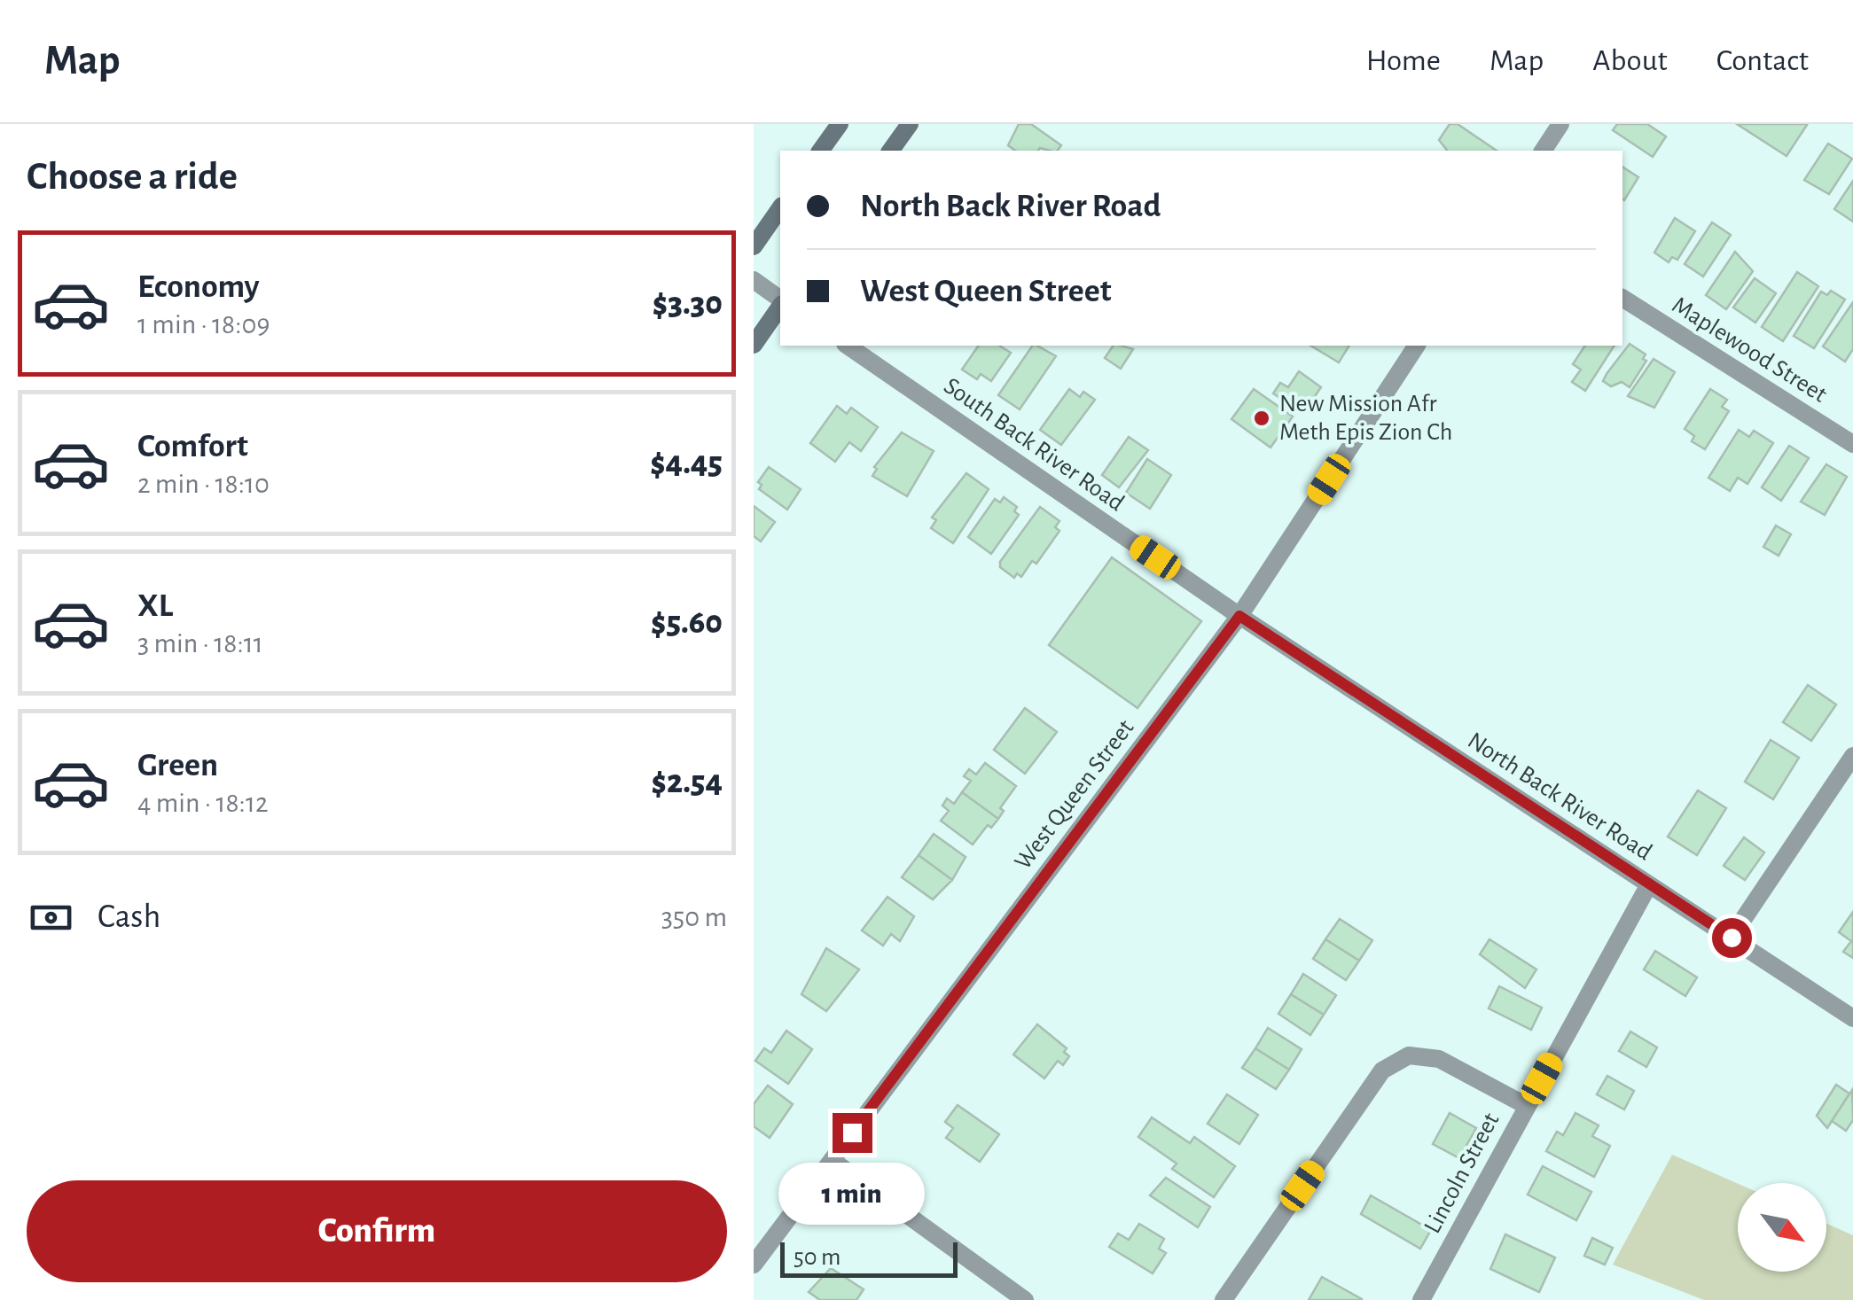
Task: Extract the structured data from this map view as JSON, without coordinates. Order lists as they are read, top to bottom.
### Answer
{
  "streets": {
    "street": [
      "Maplewood Street",
      "South Back River Road",
      "West Queen Street",
      "North Back River Road",
      "Lincoln Street"
    ]
  },
  "crossings": [
    ["South Back River Road", "West Queen Street"],
    ["South Back River Road", "North Back River Road"],
    ["West Queen Street", "North Back River Road"],
    ["North Back River Road", "Lincoln Street"]
  ],
  "places": ["New Mission Afr Meth Epis Zion Ch"],
  "scale_bar": "50 m",
  "north": "bottom right",
  "page": {
    "header": "Map",
    "nav": [
      "Home",
      "Map",
      "About",
      "Contact"
    ],
    "heading": "Choose a ride",
    "banner": ["North Back River Road", "West Queen Street"],
    "list": [
      {
        "name": "Economy",
        "note": "1 min · 18:09",
        "value": "$3.30"
      },
      {
        "name": "Comfort",
        "note": "2 min · 18:10",
        "value": "$4.45"
      },
      {
        "name": "XL",
        "note": "3 min · 18:11",
        "value": "$5.60"
      },
      {
        "name": "Green",
        "note": "4 min · 18:12",
        "value": "$2.54"
      }
    ],
    "pay": ["Cash", "350 m"],
    "buttons": "Confirm",
    "bubble": "1 min",
    "scale": "50 m"
  }
}
